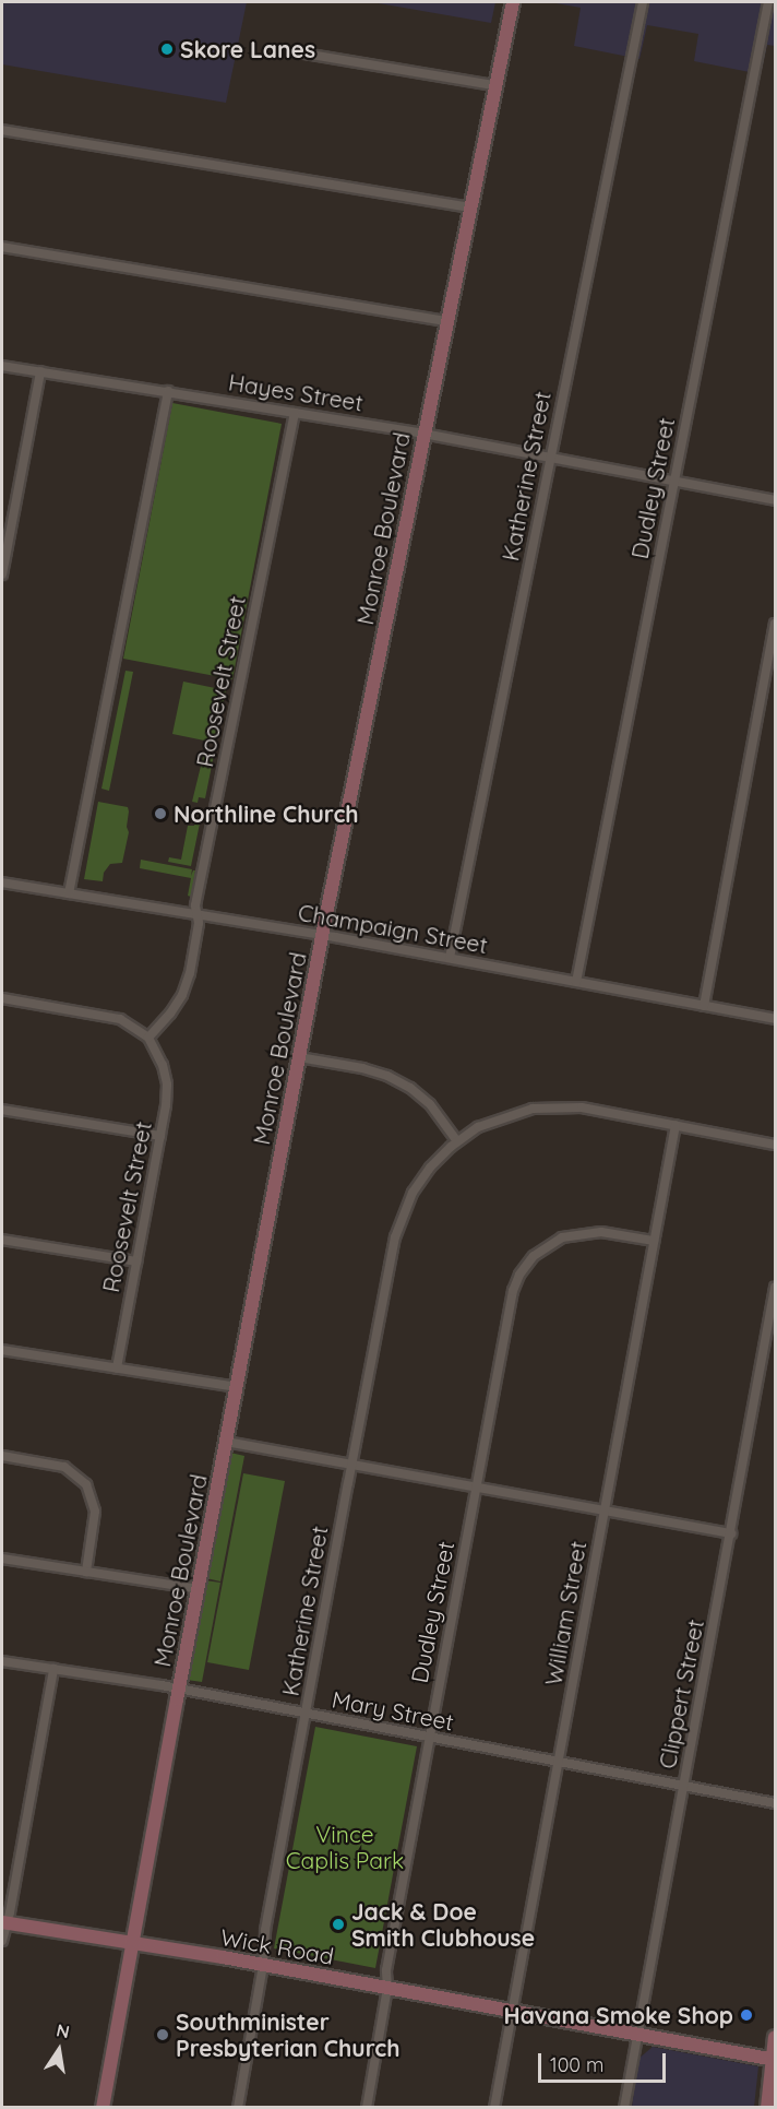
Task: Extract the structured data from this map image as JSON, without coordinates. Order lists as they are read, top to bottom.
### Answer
{
  "streets": {
    "street": [
      "Hayes Street",
      "Katherine Street",
      "Dudley Street",
      "Monroe Boulevard",
      "Roosevelt Street",
      "Champaign Street",
      "William Street",
      "Clippert Street",
      "Mary Street",
      "Wick Road"
    ]
  },
  "crossings": [
    ["Hayes Street", "Katherine Street"],
    ["Hayes Street", "Dudley Street"],
    ["Hayes Street", "Monroe Boulevard"],
    ["Hayes Street", "Roosevelt Street"],
    ["Katherine Street", "Champaign Street"],
    ["Katherine Street", "William Street"],
    ["Katherine Street", "Mary Street"],
    ["Katherine Street", "Wick Road"],
    ["Dudley Street", "Champaign Street"],
    ["Dudley Street", "William Street"],
    ["Dudley Street", "Mary Street"],
    ["Dudley Street", "Wick Road"],
    ["Monroe Boulevard", "Champaign Street"],
    ["Monroe Boulevard", "Mary Street"],
    ["Monroe Boulevard", "Wick Road"],
    ["Roosevelt Street", "Champaign Street"],
    ["William Street", "Mary Street"],
    ["William Street", "Wick Road"],
    ["Clippert Street", "Mary Street"],
    ["Clippert Street", "Wick Road"]
  ],
  "parks": ["Vince Caplis Park"],
  "places": [
    "Skore Lanes",
    "Northline Church",
    "Jack & Doe Smith Clubhouse",
    "Havana Smoke Shop",
    "Southminister Presbyterian Church"
  ],
  "scale_bar": "100 m",
  "north": "top"
}
